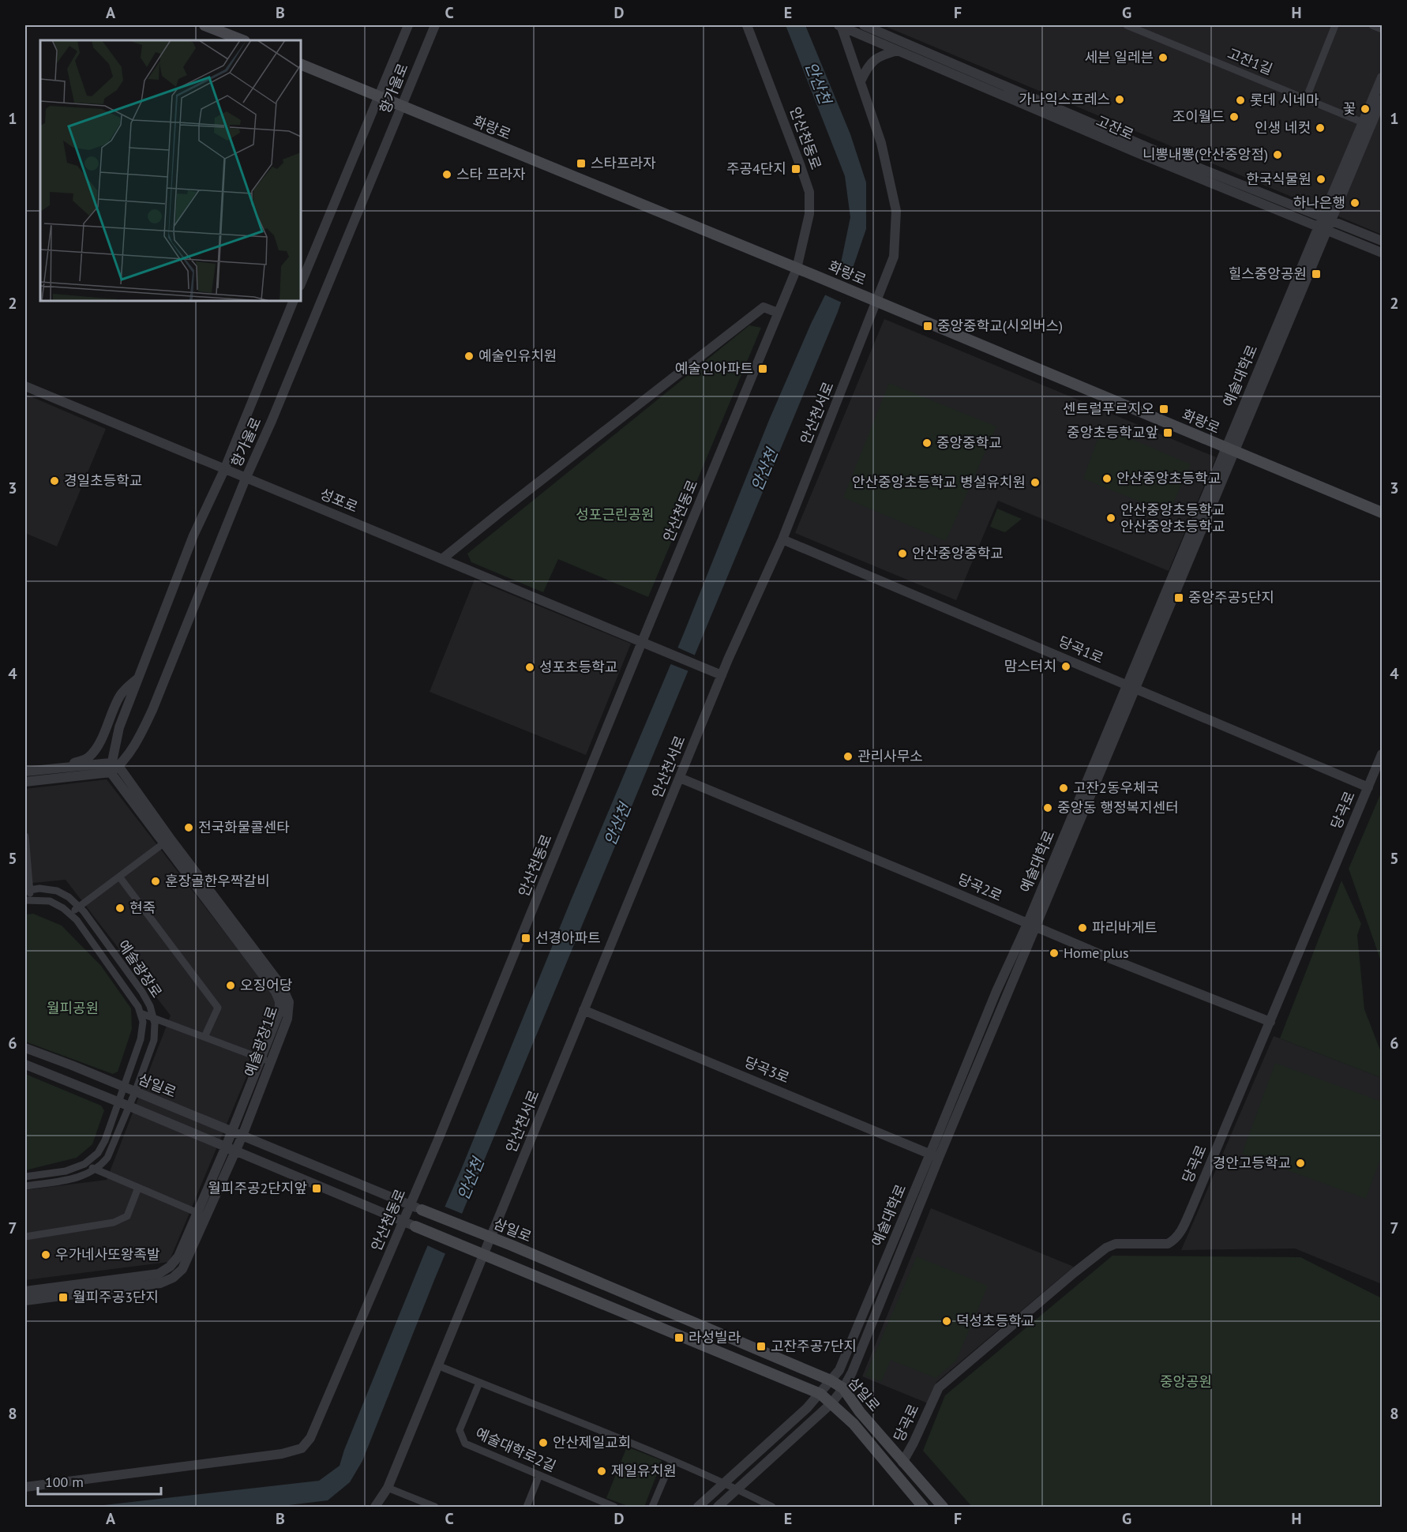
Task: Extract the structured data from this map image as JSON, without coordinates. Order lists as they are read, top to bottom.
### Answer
{
  "streets": {
    "main road": ["화랑로", "삼일로"],
    "street": [
      "고잔1길",
      "항가울로",
      "고잔로",
      "안산천동로",
      "예술대학로",
      "안산천서로",
      "성포로",
      "당곡1로",
      "당곡로",
      "당곡2로",
      "예술광장로",
      "예술광장1로",
      "당곡3로",
      "예술대학로2길"
    ]
  },
  "crossings": [
    ["고잔1길", "예술대학로"],
    ["항가울로", "화랑로"],
    ["항가울로", "성포로"],
    ["항가울로", "예술광장1로"],
    ["화랑로", "안산천동로"],
    ["화랑로", "예술대학로"],
    ["화랑로", "안산천서로"],
    ["고잔로", "예술대학로"],
    ["고잔로", "안산천서로"],
    ["안산천동로", "성포로"],
    ["안산천동로", "삼일로"],
    ["예술대학로", "당곡1로"],
    ["예술대학로", "당곡2로"],
    ["예술대학로", "당곡3로"],
    ["예술대학로", "삼일로"],
    ["안산천서로", "성포로"],
    ["안산천서로", "당곡1로"],
    ["안산천서로", "당곡2로"],
    ["안산천서로", "당곡3로"],
    ["안산천서로", "삼일로"],
    ["당곡1로", "당곡로"],
    ["당곡로", "당곡2로"],
    ["당곡로", "삼일로"],
    ["예술광장로", "삼일로"],
    ["예술광장1로", "삼일로"]
  ],
  "water": ["안산천"],
  "parks": ["성포근린공원", "월피공원", "중앙공원"],
  "places": {
    "other": [
      "세븐 일레븐",
      "가나익스프레스",
      "롯데 시네마",
      "꽃",
      "조이월드",
      "인생 네컷",
      "니뽕내뽕(안산중앙점)",
      "스타 프라자",
      "한국식물원",
      "하나은행",
      "예술인유치원",
      "중앙중학교",
      "안산중앙초등학교",
      "경일초등학교",
      "안산중앙초등학교 병설유치원",
      "안산중앙초등학교 안산중앙초등학교",
      "안산중앙중학교",
      "맘스터치",
      "성포초등학교",
      "관리사무소",
      "고잔2동우체국",
      "중앙동 행정복지센터",
      "전국화물콜센타",
      "훈장골한우짝갈비",
      "현죽",
      "파리바게트",
      "Home plus",
      "오징어당",
      "경안고등학교",
      "우가네사또왕족발",
      "덕성초등학교",
      "안산제일교회",
      "제일유치원"
    ],
    "transit": [
      "스타프라자",
      "주공4단지",
      "힐스중앙공원",
      "중앙중학교(시외버스)",
      "예술인아파트",
      "센트럴푸르지오",
      "중앙초등학교앞",
      "중앙주공5단지",
      "선경아파트",
      "월피주공2단지앞",
      "월피주공3단지",
      "라성빌라",
      "고잔주공7단지"
    ]
  },
  "scale_bar": "100 m",
  "grid": {
    "columns": [
      "A",
      "B",
      "C",
      "D",
      "E",
      "F",
      "G",
      "H"
    ],
    "rows": [
      "1",
      "2",
      "3",
      "4",
      "5",
      "6",
      "7",
      "8"
    ]
  }
}
